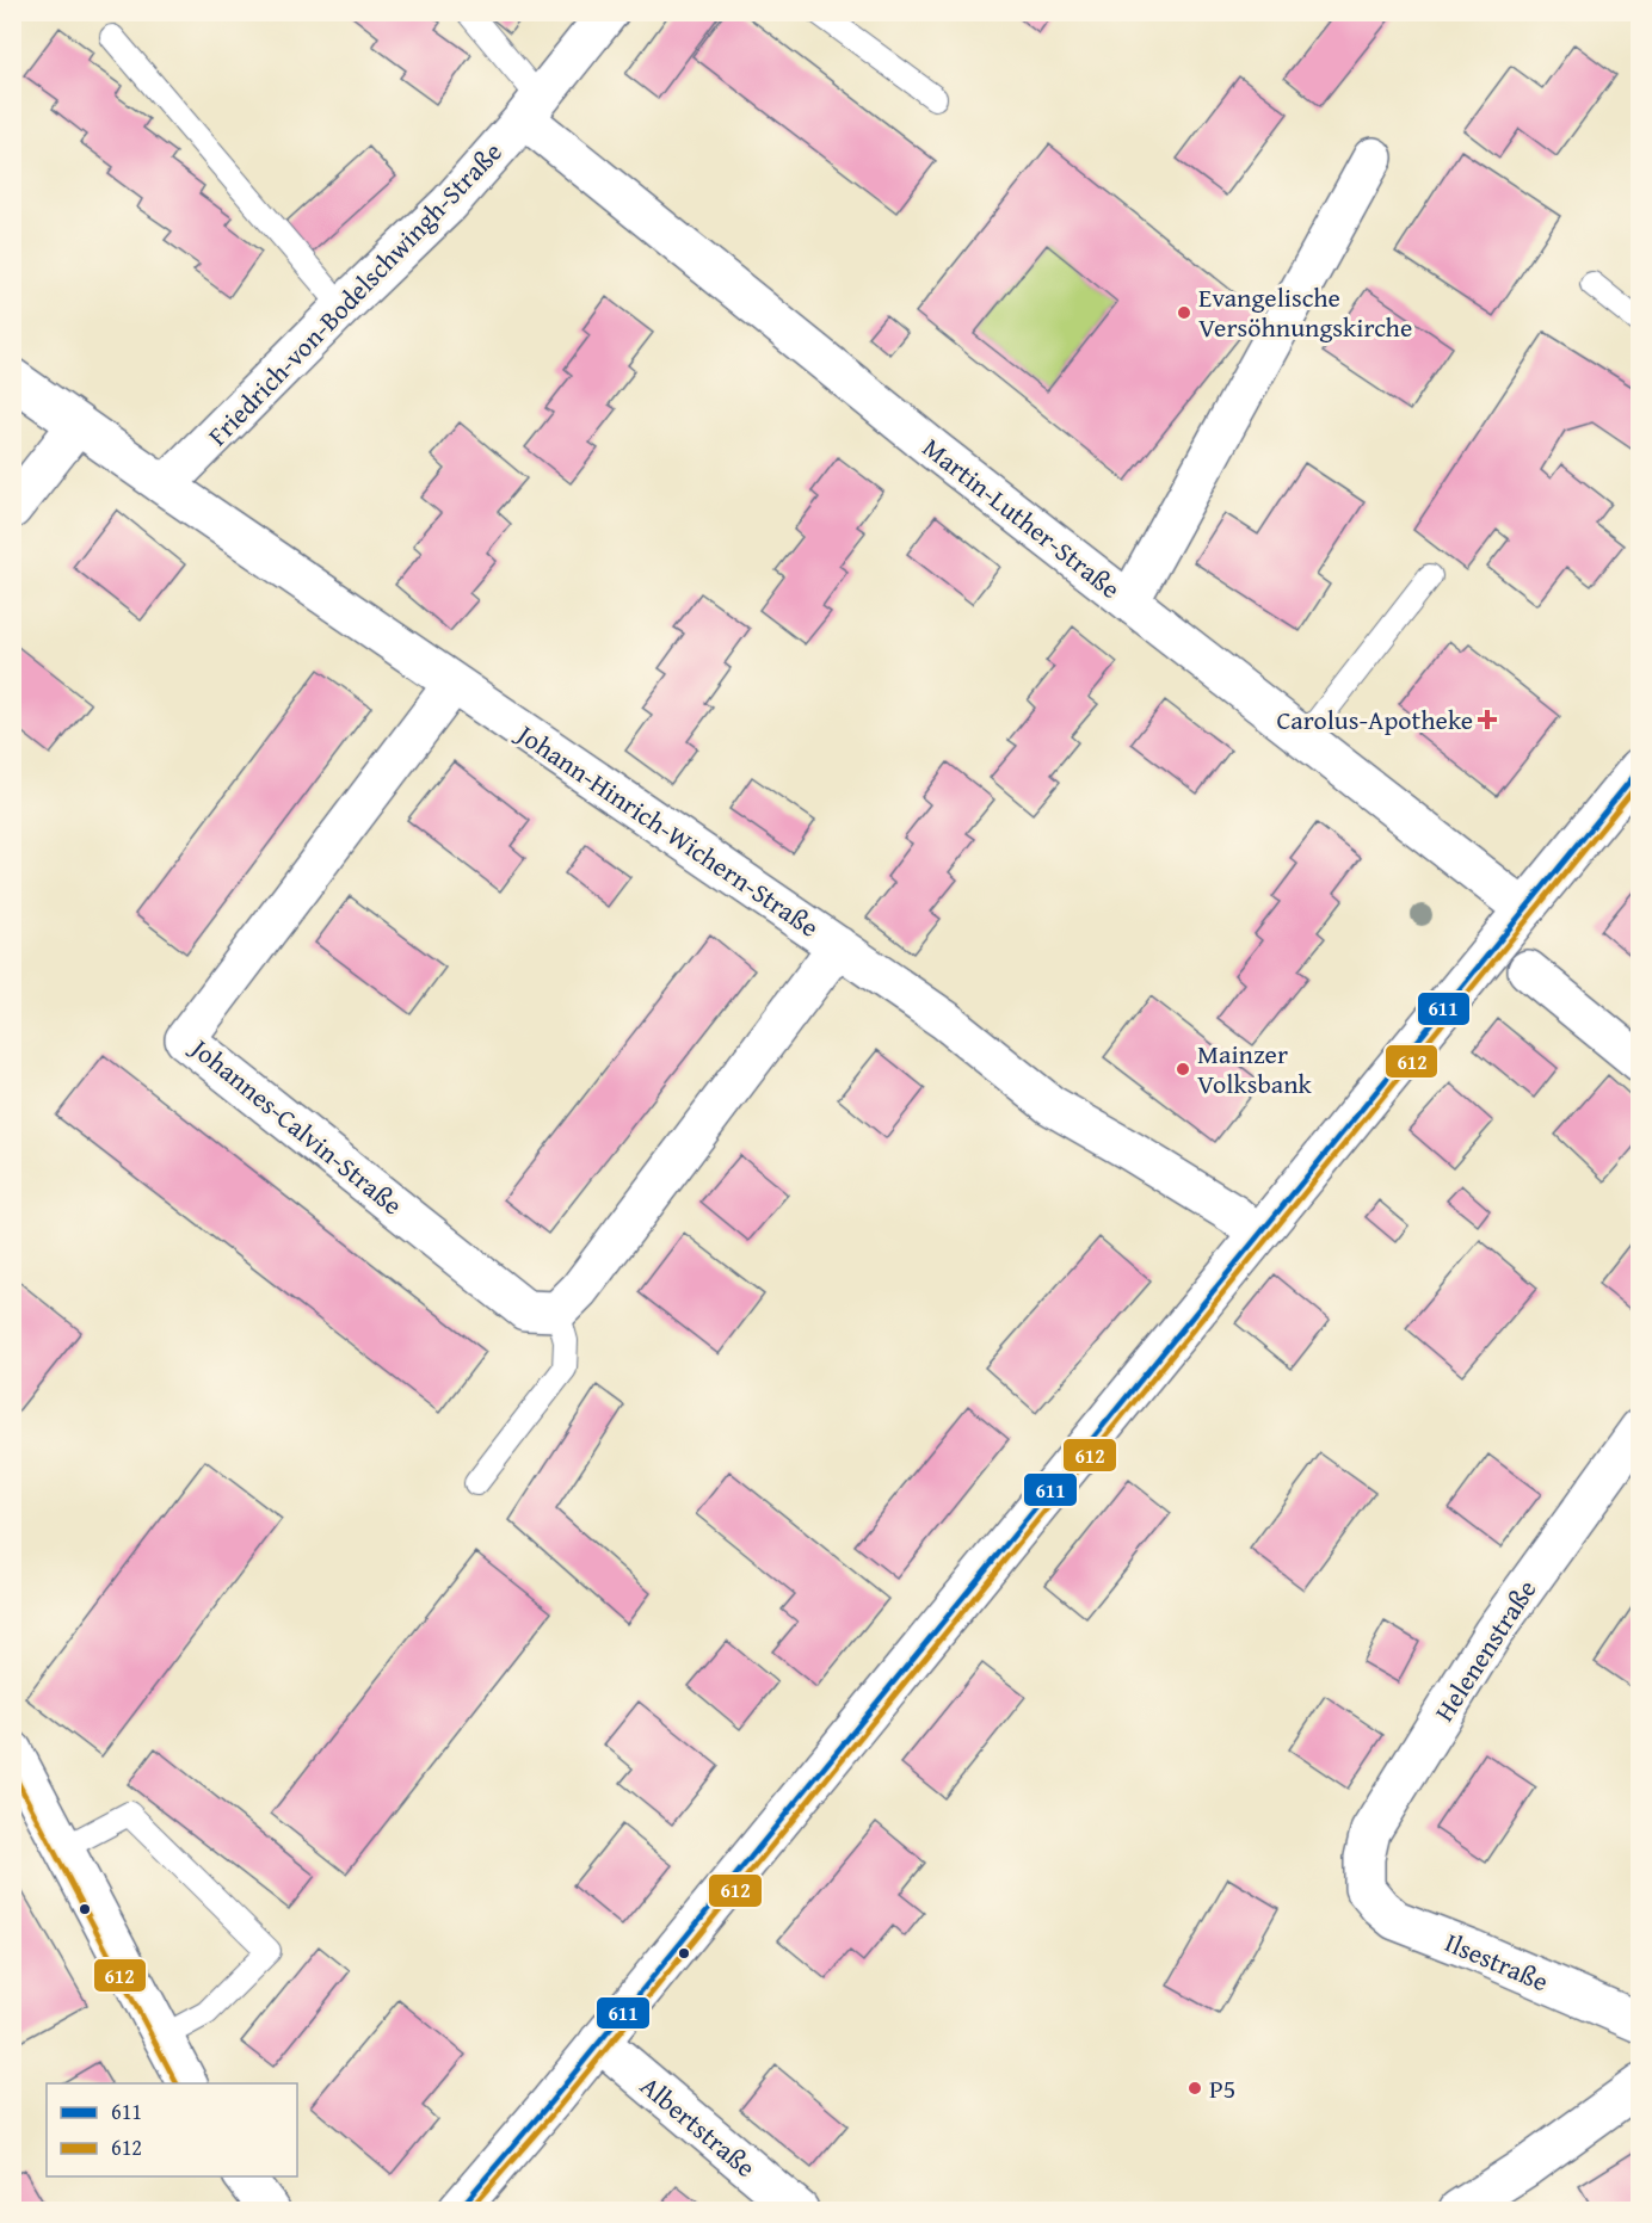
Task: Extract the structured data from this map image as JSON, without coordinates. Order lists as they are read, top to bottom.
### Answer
{
  "streets": {
    "street": [
      "Friedrich-von-Bodelschwingh-Straße",
      "Martin-Luther-Straße",
      "Johann-Hinrich-Wichern-Straße",
      "Johannes-Calvin-Straße",
      "Helenenstraße",
      "Ilsestraße",
      "Albertstraße"
    ]
  },
  "crossings": [
    ["Friedrich-von-Bodelschwingh-Straße", "Martin-Luther-Straße"],
    ["Friedrich-von-Bodelschwingh-Straße", "Johann-Hinrich-Wichern-Straße"],
    ["Johann-Hinrich-Wichern-Straße", "Johannes-Calvin-Straße"],
    ["Helenenstraße", "Ilsestraße"]
  ],
  "places": {
    "other": ["Evangelische Versöhnungskirche", "Mainzer Volksbank", "P5"],
    "health": ["Carolus-Apotheke"]
  },
  "lines": ["transit line 611", "transit line 612"],
  "legend": ["611", "612"]
}
